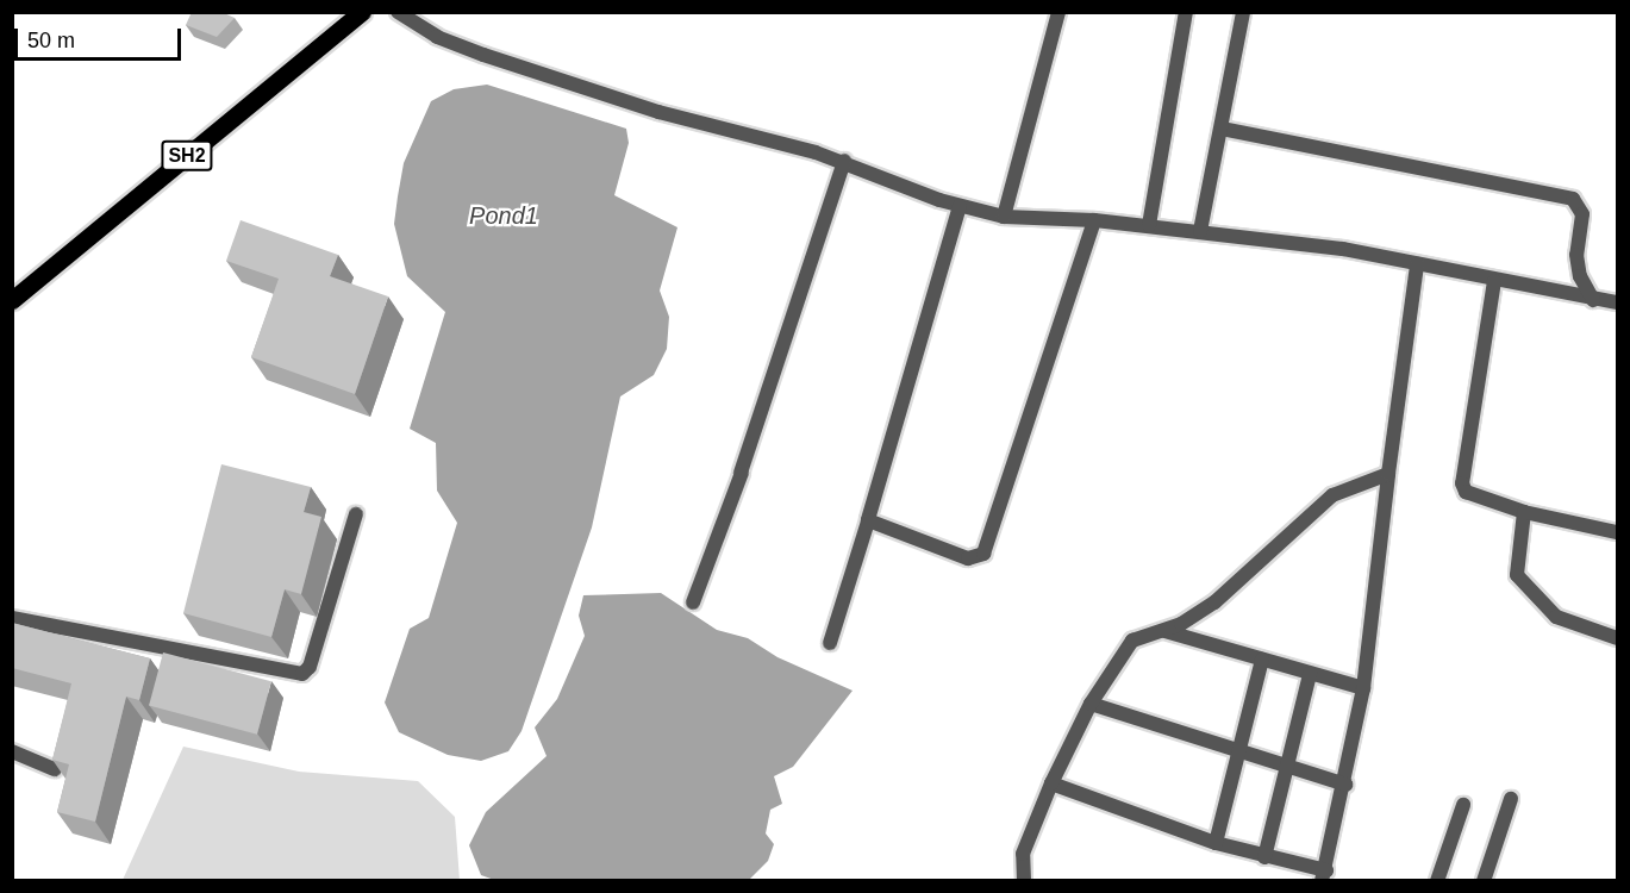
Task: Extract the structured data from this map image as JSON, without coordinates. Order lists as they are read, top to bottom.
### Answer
{
  "streets": {
    "main road": ["SH2"]
  },
  "water": ["Pond1"],
  "scale_bar": "50 m"
}
